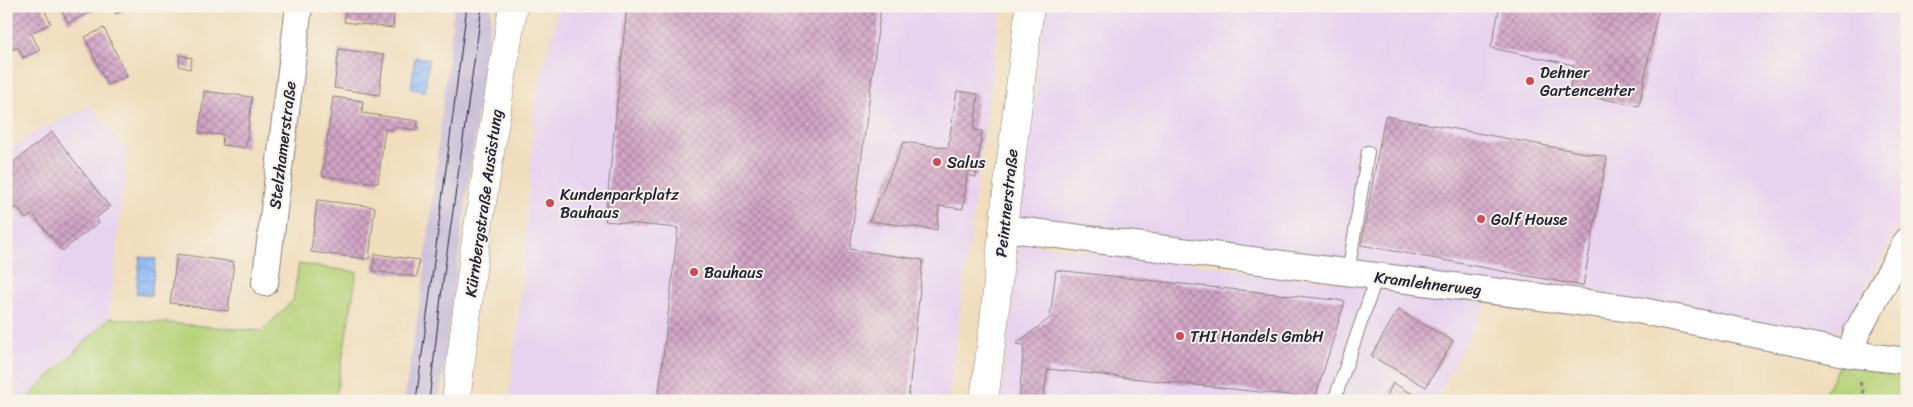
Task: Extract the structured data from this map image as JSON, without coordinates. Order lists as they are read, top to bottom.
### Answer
{
  "streets": {
    "main road": ["Kürnbergstraße Ausästung", "Peintnerstraße"],
    "street": ["Stelzhamerstraße", "Kramlehnerweg"]
  },
  "crossings": [
    ["Peintnerstraße", "Kramlehnerweg"]
  ],
  "places": [
    "Dehner Gartencenter",
    "Salus",
    "Kundenparkplatz Bauhaus",
    "Golf House",
    "Bauhaus",
    "THI Handels GmbH"
  ]
}
